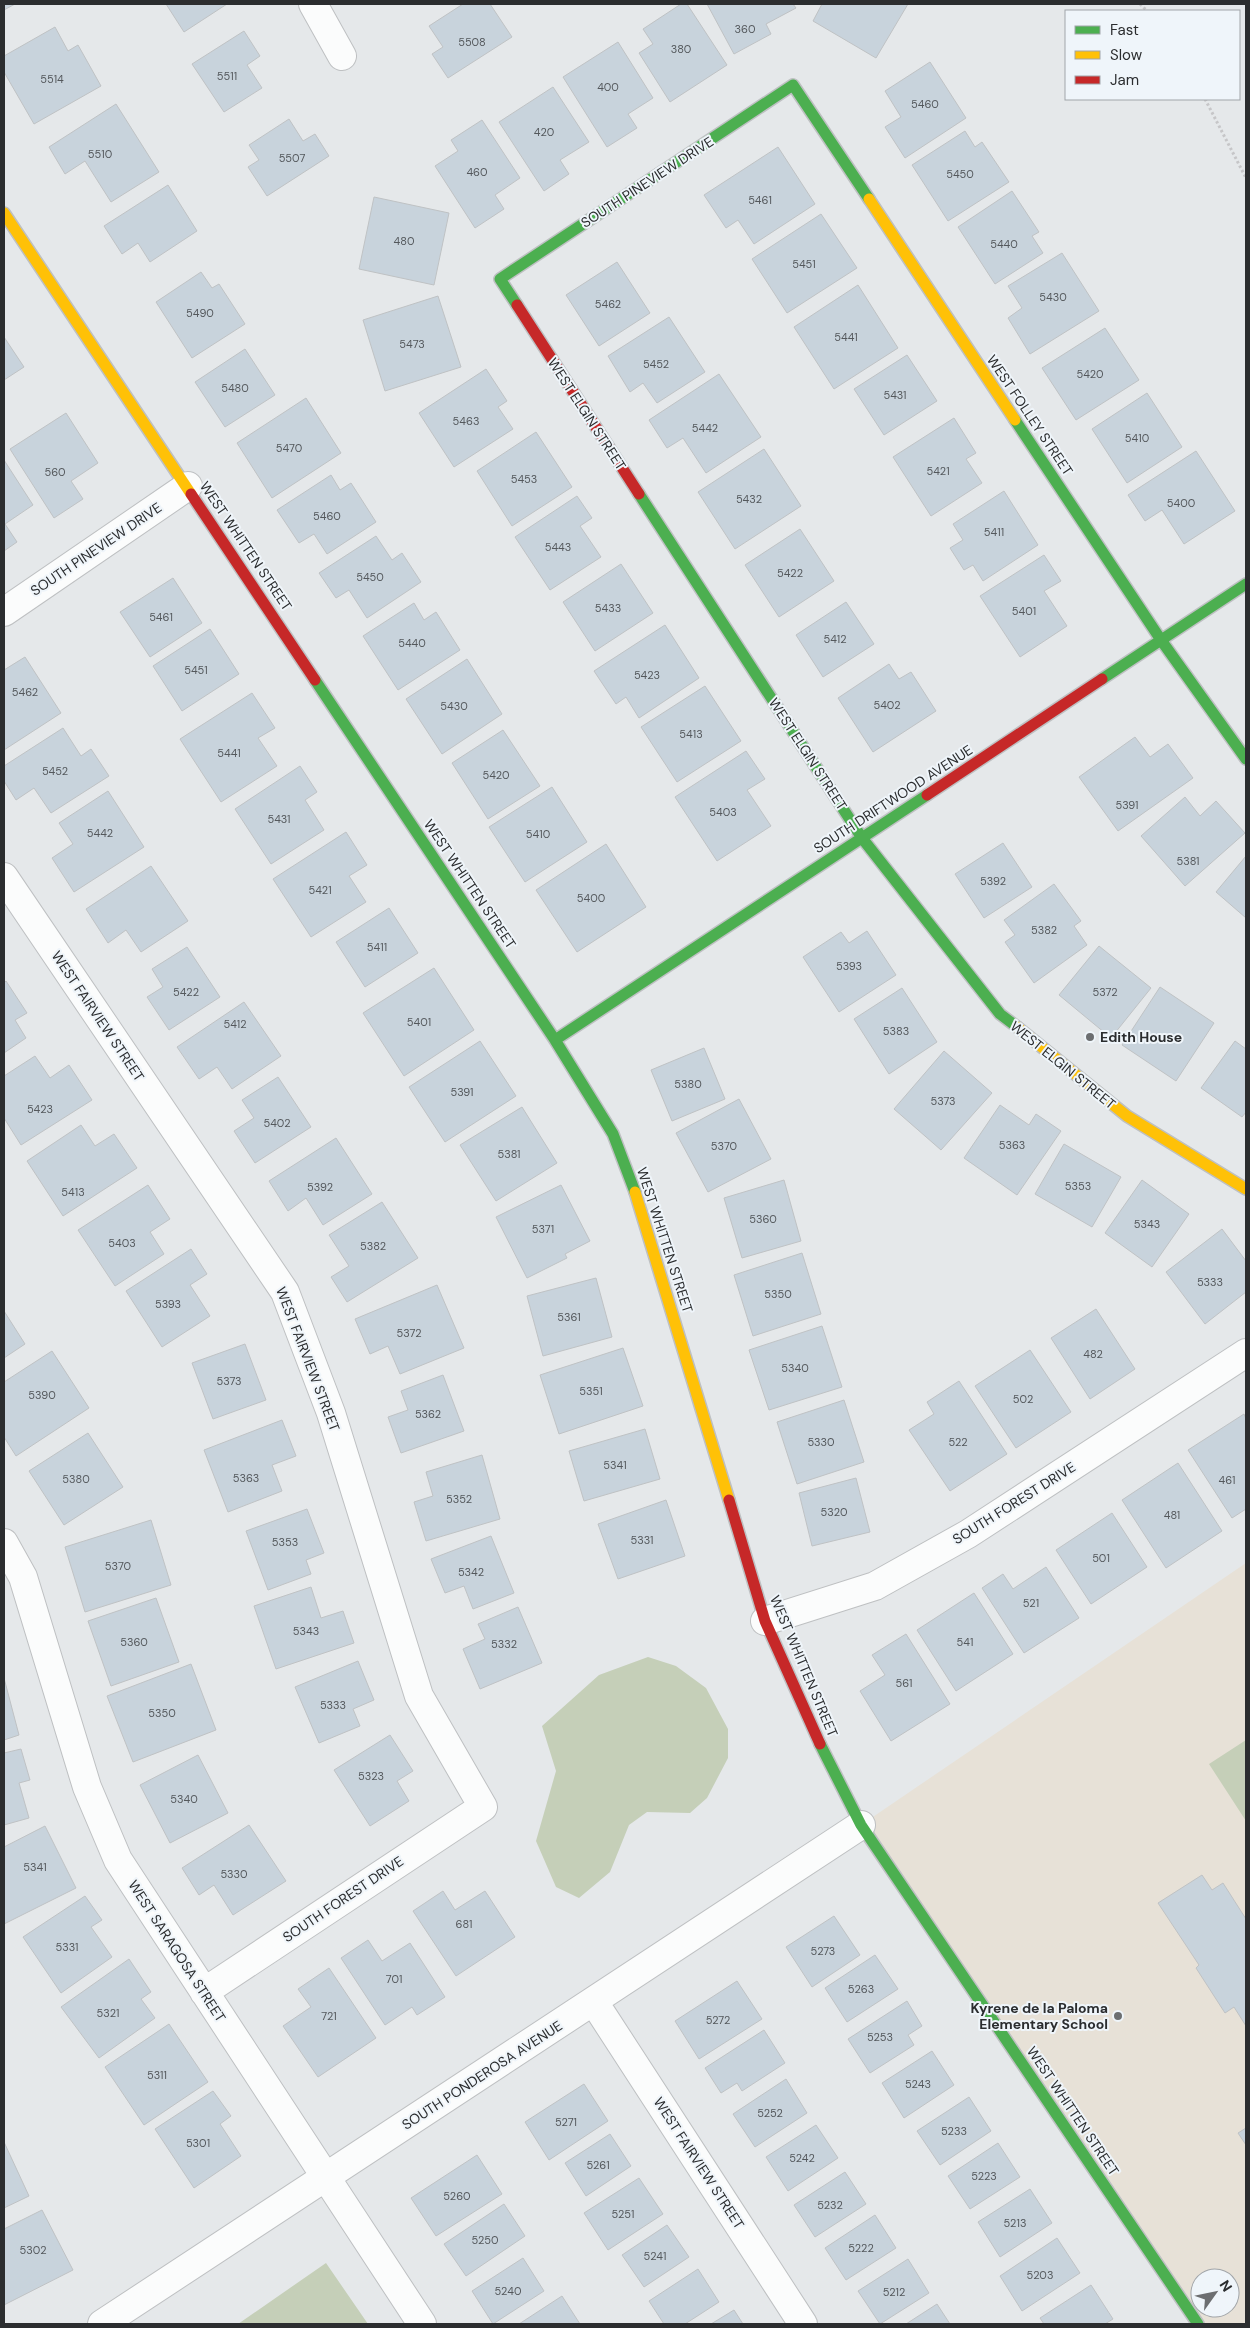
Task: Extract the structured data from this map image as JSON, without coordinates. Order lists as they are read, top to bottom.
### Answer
{
  "streets": {
    "street": [
      "SOUTH PINEVIEW DRIVE",
      "WEST ELGIN STREET",
      "WEST FOLLEY STREET",
      "WEST WHITTEN STREET",
      "SOUTH DRIFTWOOD AVENUE",
      "WEST FAIRVIEW STREET",
      "SOUTH FOREST DRIVE",
      "WEST SARAGOSA STREET",
      "SOUTH PONDEROSA AVENUE"
    ]
  },
  "crossings": [
    ["SOUTH PINEVIEW DRIVE", "WEST ELGIN STREET"],
    ["SOUTH PINEVIEW DRIVE", "WEST FOLLEY STREET"],
    ["SOUTH PINEVIEW DRIVE", "WEST WHITTEN STREET"],
    ["WEST ELGIN STREET", "SOUTH DRIFTWOOD AVENUE"],
    ["WEST FOLLEY STREET", "SOUTH DRIFTWOOD AVENUE"],
    ["WEST WHITTEN STREET", "SOUTH DRIFTWOOD AVENUE"],
    ["WEST WHITTEN STREET", "SOUTH FOREST DRIVE"],
    ["WEST WHITTEN STREET", "SOUTH PONDEROSA AVENUE"],
    ["WEST FAIRVIEW STREET", "SOUTH FOREST DRIVE"],
    ["WEST FAIRVIEW STREET", "SOUTH PONDEROSA AVENUE"],
    ["SOUTH FOREST DRIVE", "WEST SARAGOSA STREET"],
    ["WEST SARAGOSA STREET", "SOUTH PONDEROSA AVENUE"]
  ],
  "places": ["Edith House", "Kyrene de la Paloma Elementary School"],
  "house_numbers": [
    "360",
    "5508",
    "380",
    "5511",
    "5514",
    "400",
    "5460",
    "420",
    "5510",
    "5507",
    "460",
    "5450",
    "5461",
    "480",
    "5440",
    "5451",
    "5430",
    "5462",
    "5490",
    "5441",
    "5473",
    "5452",
    "5420",
    "5480",
    "5431",
    "5463",
    "5442",
    "5410",
    "5470",
    "5421",
    "560",
    "5453",
    "5432",
    "5400",
    "5460",
    "5411",
    "5443",
    "5422",
    "5450",
    "5433",
    "5401",
    "5461",
    "5412",
    "5440",
    "5451",
    "5423",
    "5462",
    "5402",
    "5430",
    "5413",
    "5441",
    "5452",
    "5420",
    "5391",
    "5403",
    "5431",
    "5442",
    "5410",
    "5381",
    "5392",
    "5421",
    "5400",
    "5382",
    "5411",
    "5393",
    "5422",
    "5372",
    "5401",
    "5412",
    "5383",
    "5380",
    "5391",
    "5373",
    "5423",
    "5402",
    "5363",
    "5370",
    "5381",
    "5353",
    "5392",
    "5413",
    "5360",
    "5343",
    "5371",
    "5403",
    "5382",
    "5333",
    "5350",
    "5393",
    "5361",
    "5372",
    "482",
    "5340",
    "5373",
    "5351",
    "5390",
    "502",
    "5362",
    "5330",
    "522",
    "5341",
    "5363",
    "5380",
    "461",
    "5352",
    "5320",
    "481",
    "5331",
    "5353",
    "501",
    "5370",
    "5342",
    "521",
    "5343",
    "5360",
    "541",
    "5332",
    "561",
    "5333",
    "5350",
    "5323",
    "5340",
    "5341",
    "5330",
    "681",
    "5331",
    "5273",
    "701",
    "5263",
    "5321",
    "721",
    "5272",
    "5253",
    "5311",
    "5243",
    "5252",
    "5271",
    "5233",
    "5301",
    "5242",
    "5261",
    "5223",
    "5260",
    "5232",
    "5251",
    "5213",
    "5250",
    "5222",
    "5302",
    "5241",
    "5203",
    "5240",
    "5212"
  ],
  "legend": ["Fast", "Slow", "Jam"],
  "north": "top right"
}
